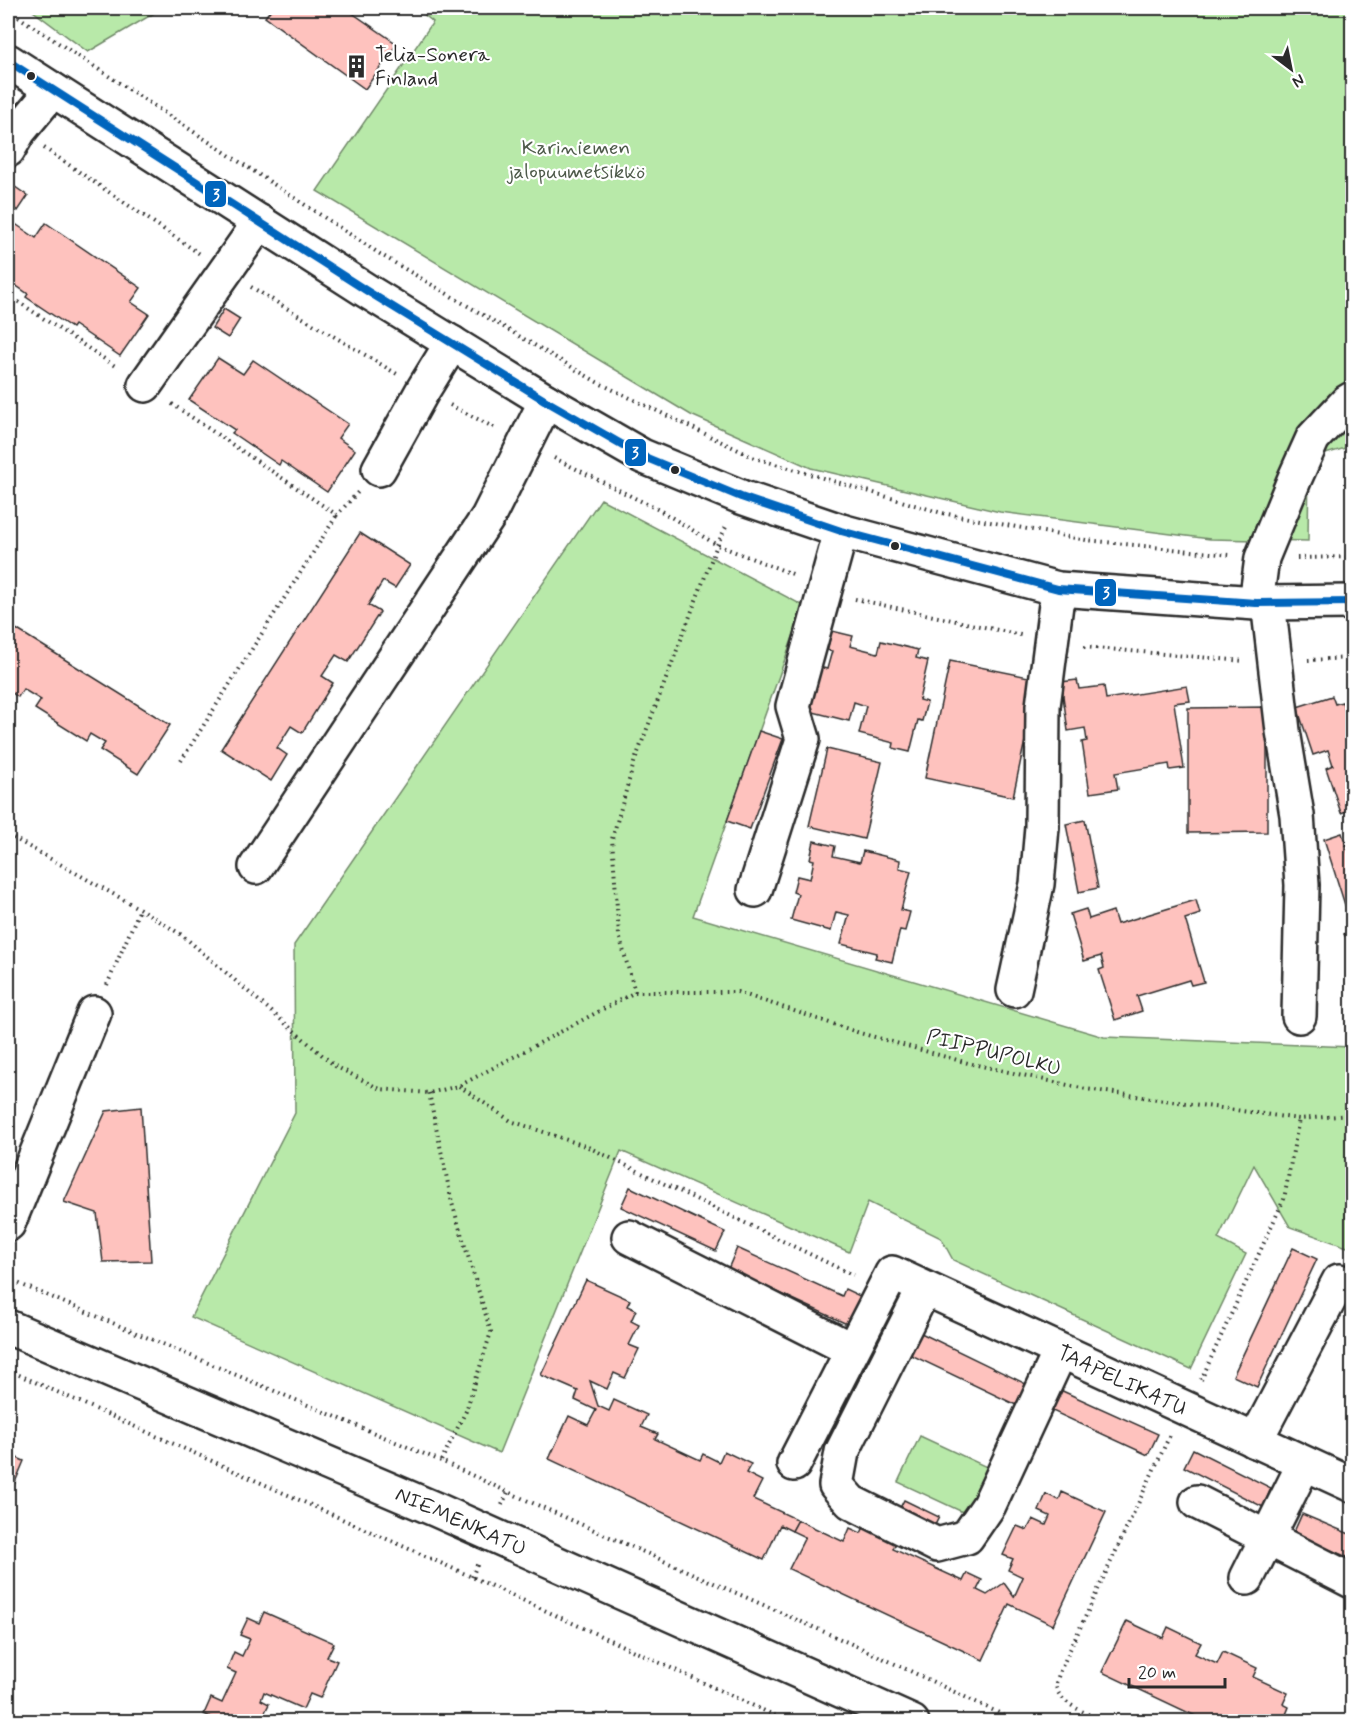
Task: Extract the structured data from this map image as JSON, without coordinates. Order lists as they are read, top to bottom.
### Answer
{
  "streets": {
    "street": ["TAAPELIKATU", "NIEMENKATU"],
    "path": ["PIIPPUPOLKU"]
  },
  "parks": ["Kariniemen jalopuumetsikkö"],
  "places": {
    "building": ["Telia-Sonera Finland"]
  },
  "lines": ["transit line 3"],
  "scale_bar": "20 m",
  "north": "bottom right"
}
